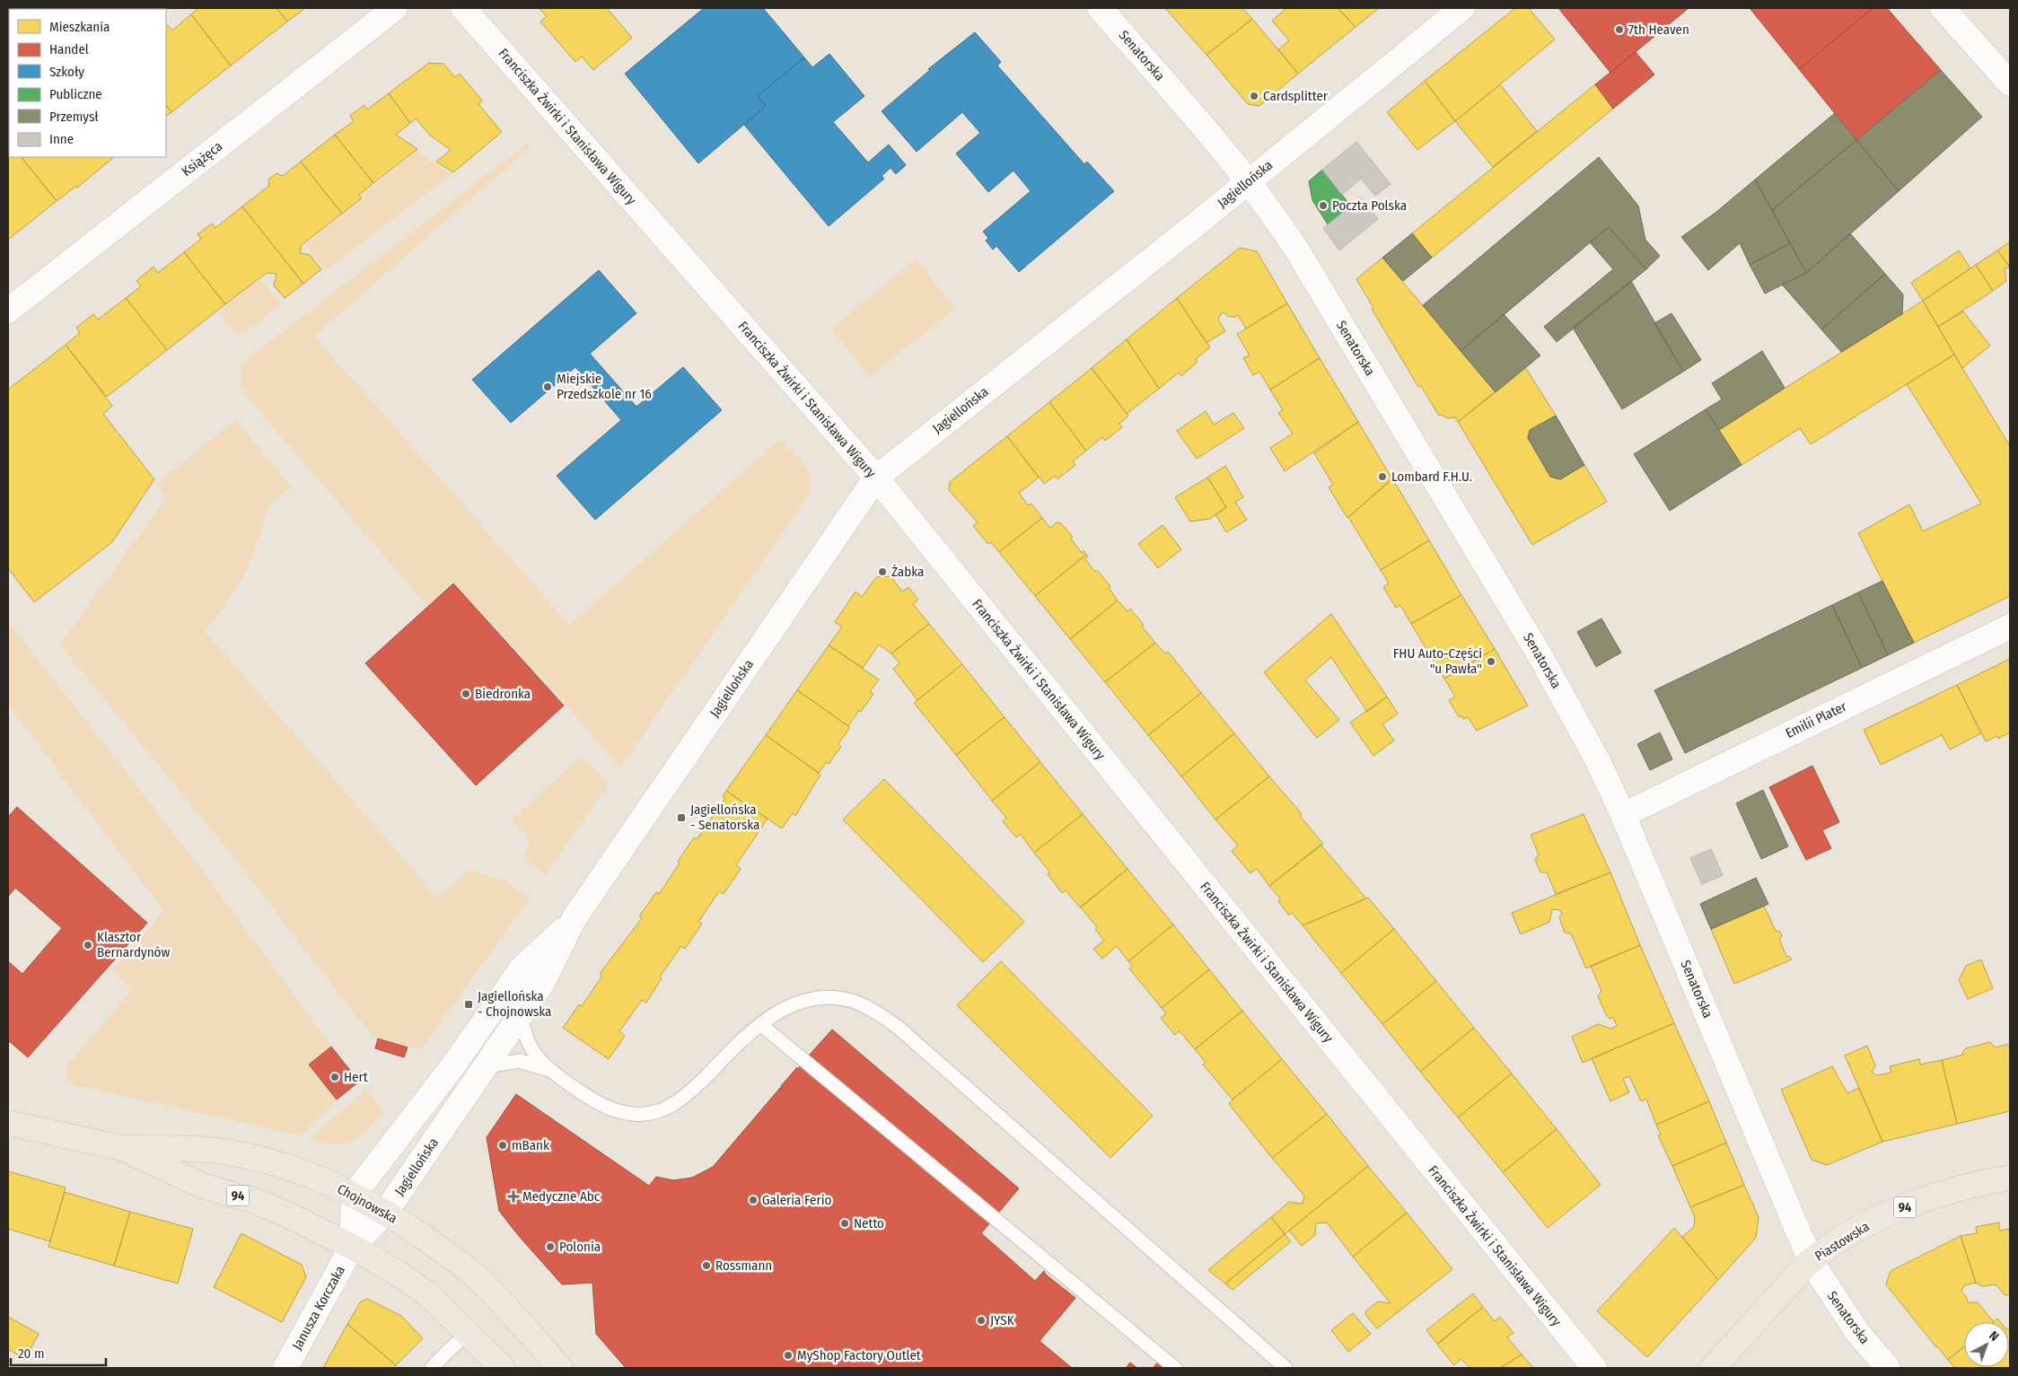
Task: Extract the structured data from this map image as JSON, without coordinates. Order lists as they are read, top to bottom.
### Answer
{
  "streets": {
    "main road": ["94", "Chojnowska", "Piastowska"],
    "street": [
      "Senatorska",
      "Franciszka Żwirki i Stanisława Wigury",
      "Książęca",
      "Jagiellońska",
      "Emilii Plater",
      "Janusza Korczaka"
    ]
  },
  "crossings": [
    ["Senatorska", "Jagiellońska"],
    ["Senatorska", "Emilii Plater"],
    ["Senatorska", "Piastowska"],
    ["Franciszka Żwirki i Stanisława Wigury", "Jagiellońska"],
    ["Jagiellońska", "Chojnowska"],
    ["Jagiellońska", "Janusza Korczaka"],
    ["Chojnowska", "Janusza Korczaka"]
  ],
  "places": {
    "other": [
      "7th Heaven",
      "Cardsplitter",
      "Poczta Polska",
      "Miejskie Przedszkole nr 16",
      "Lombard F.H.U.",
      "Żabka",
      "FHU Auto-Części \"u Pawła\"",
      "Biedronka",
      "Klasztor Bernardynów",
      "Hert",
      "mBank",
      "Galeria Ferio",
      "Netto",
      "Polonia",
      "Rossmann",
      "JYSK",
      "MyShop Factory Outlet"
    ],
    "transit": ["Jagiellońska - Senatorska", "Jagiellońska - Chojnowska"],
    "health": ["Medyczne Abc"]
  },
  "legend": [
    "Mieszkania",
    "Handel",
    "Szkoły",
    "Publiczne",
    "Przemysł",
    "Inne"
  ],
  "scale_bar": "20 m",
  "north": "top right"
}
